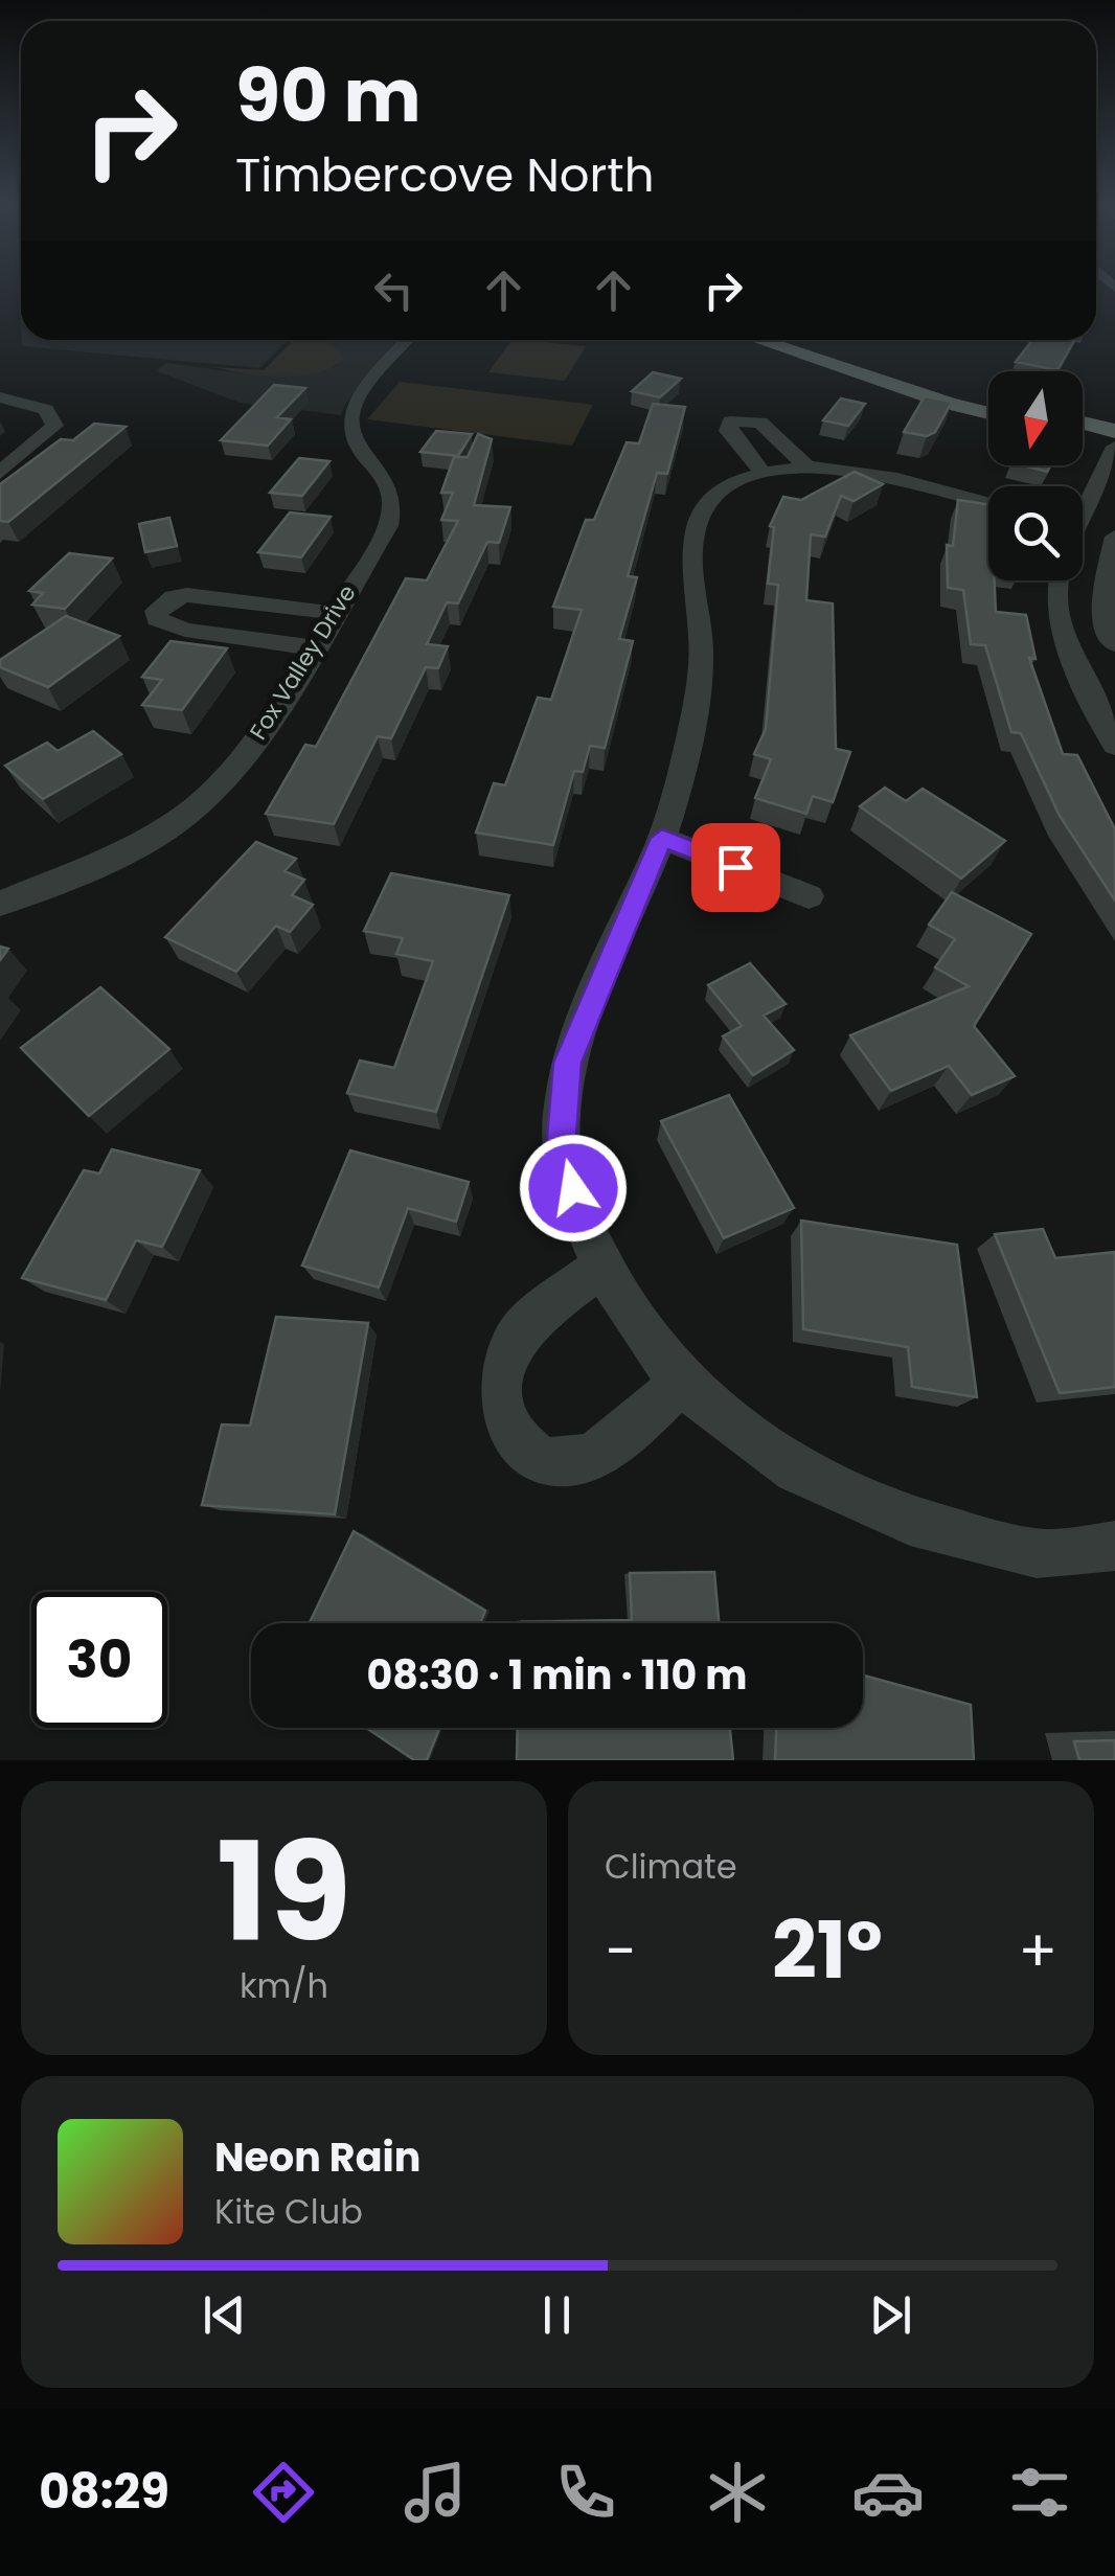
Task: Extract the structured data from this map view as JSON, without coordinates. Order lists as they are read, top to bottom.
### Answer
{
  "streets": {
    "street": ["Fox Valley Drive"]
  },
  "north": "bottom",
  "page": {
    "turn": ["90 m", "Timbercove North"],
    "limit": "30",
    "trip": "08:30 · 1 min · 110 m",
    "tile": [
      ["19", "km/h"],
      "Climate"
    ],
    "heat": ["−", "21°", "+"],
    "song": ["Neon Rain", "Kite Club"],
    "tabs": "08:29"
  }
}
